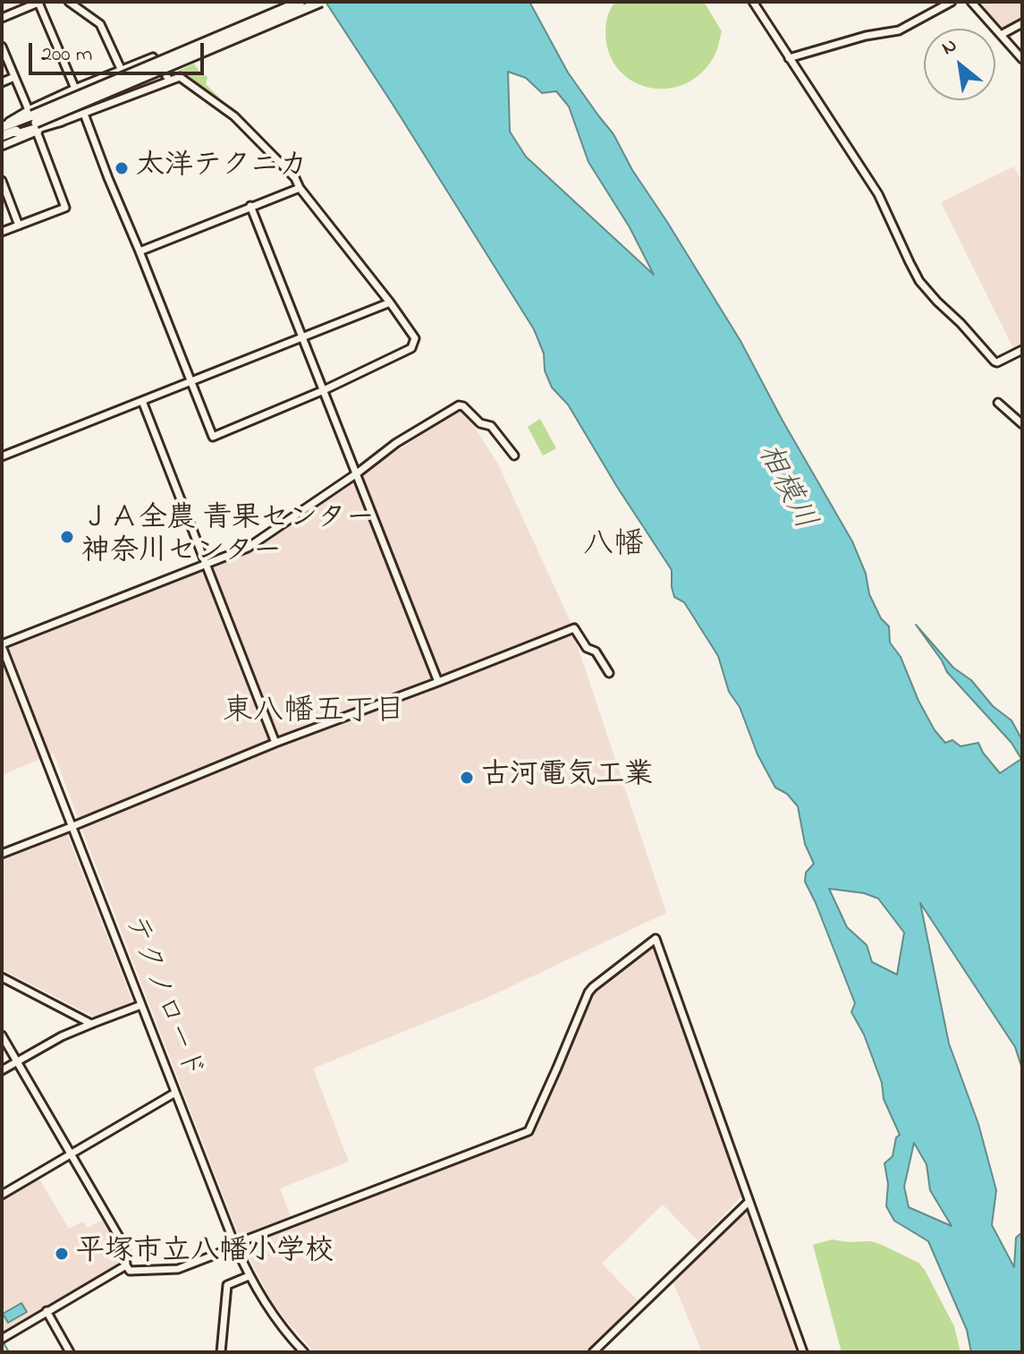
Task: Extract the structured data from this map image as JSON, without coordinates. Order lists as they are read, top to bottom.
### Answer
{
  "streets": {
    "street": ["テクノロード"]
  },
  "districts": ["八幡", "東八幡五丁目"],
  "water": ["相模川"],
  "places": [
    "太洋テクニカ",
    "ＪＡ全農 青果センター 神奈川センター",
    "古河電気工業",
    "平塚市立八幡小学校"
  ],
  "scale_bar": "200 m",
  "north": "top left"
}
